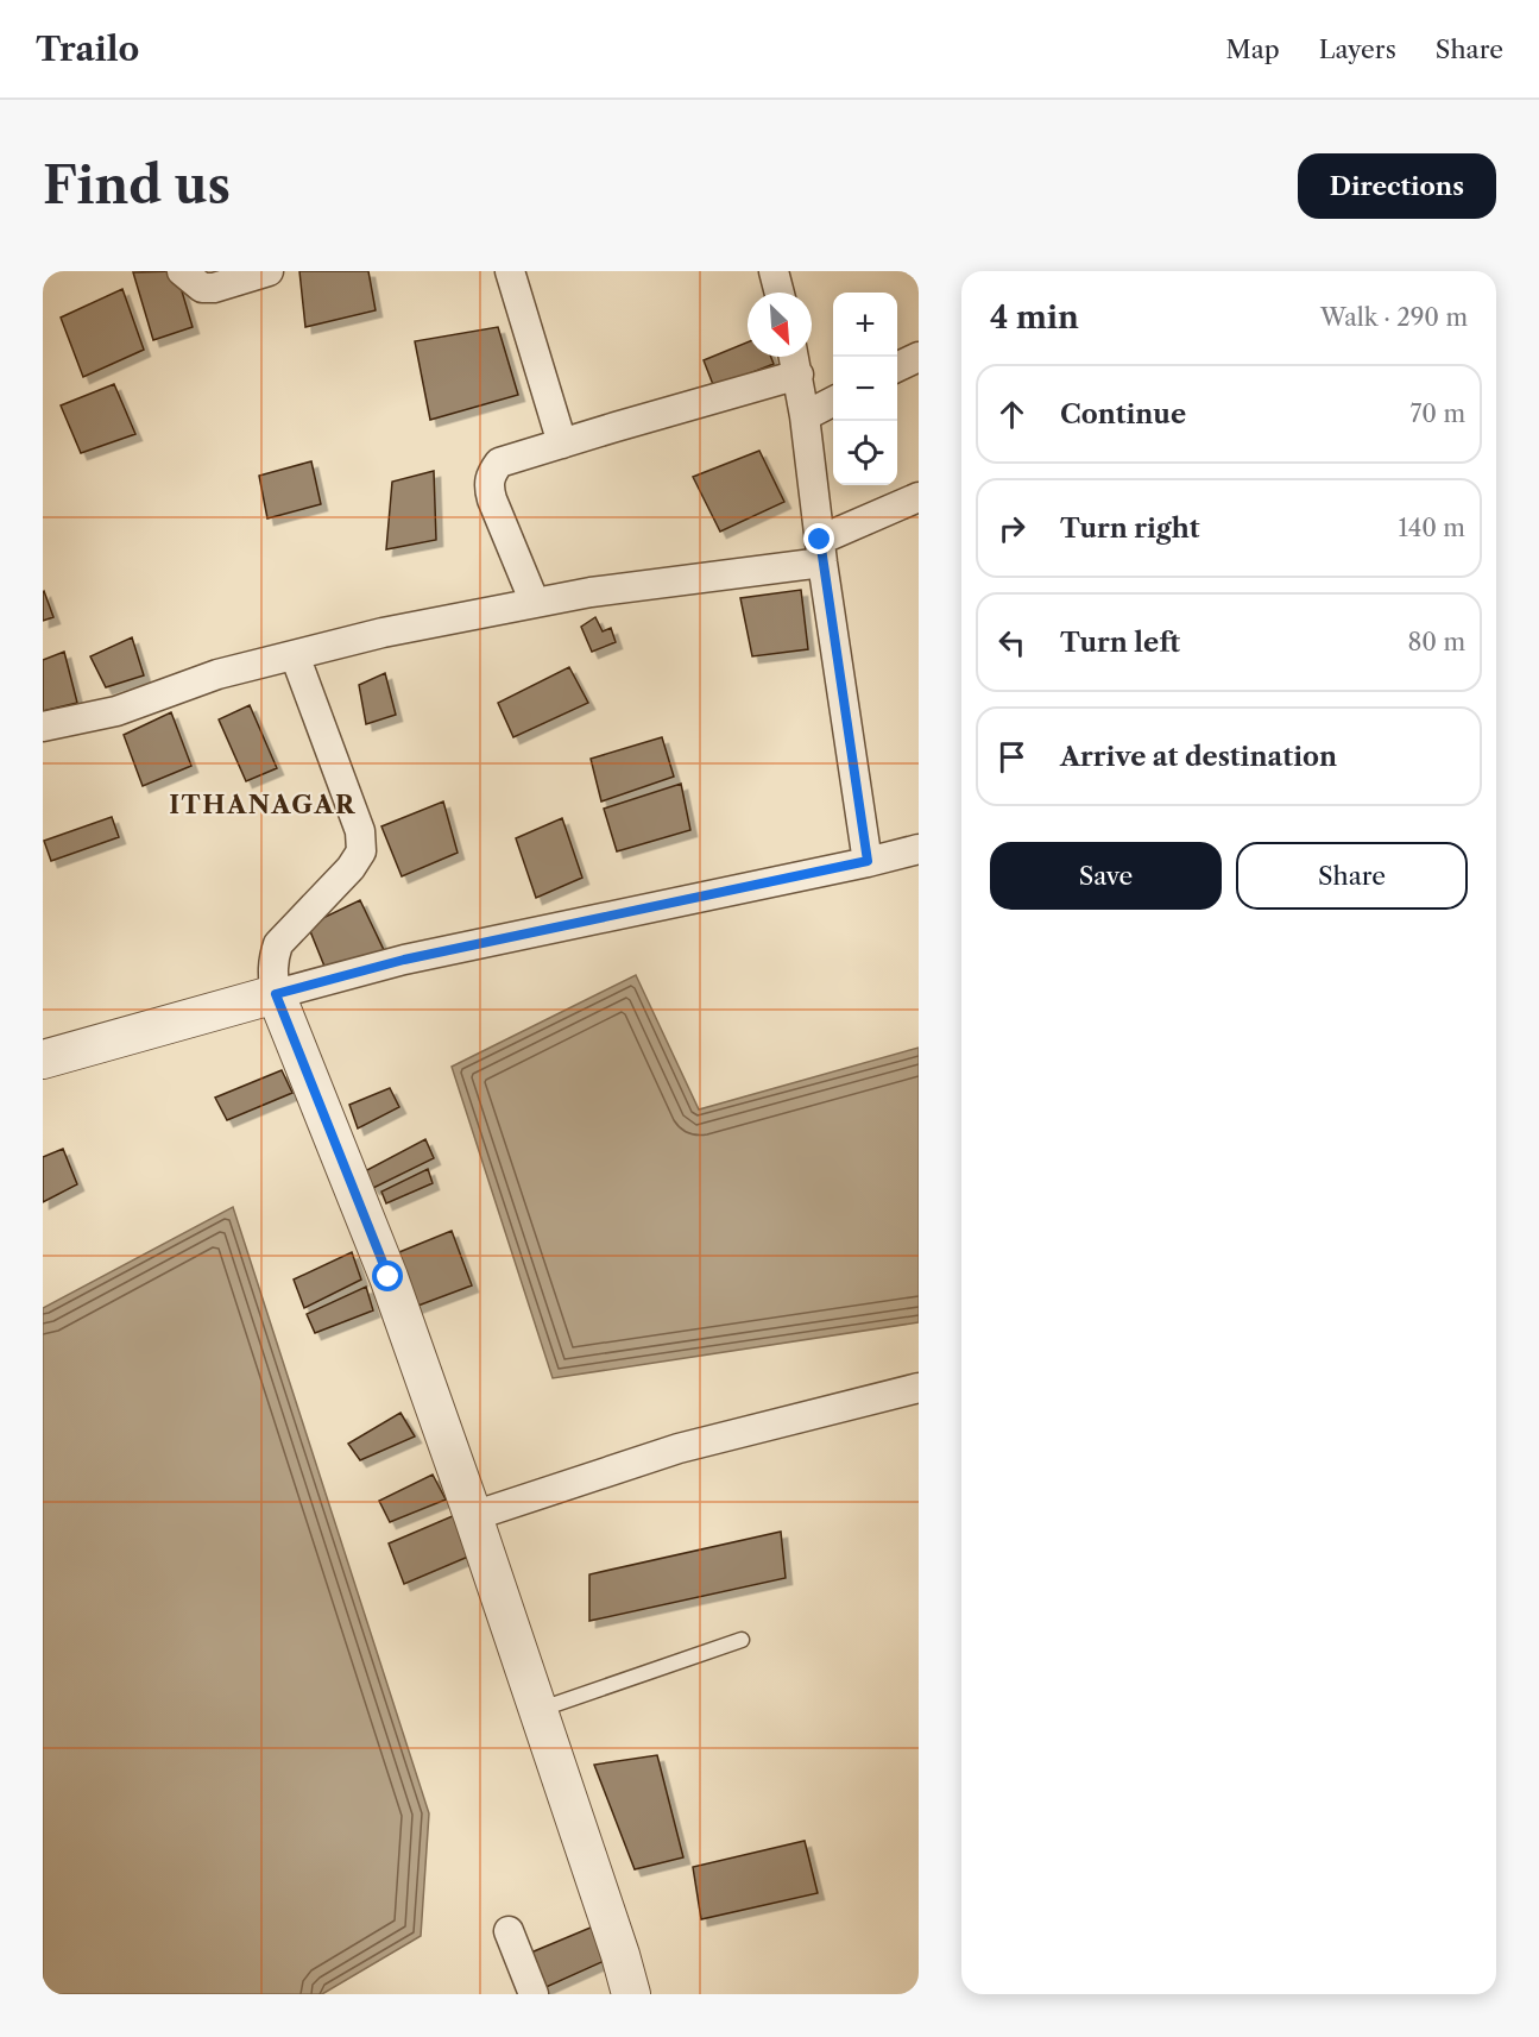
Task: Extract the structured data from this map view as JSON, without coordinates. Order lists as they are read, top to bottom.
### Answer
{
  "districts": ["ITHANAGAR"],
  "north": "bottom right",
  "page": {
    "header": "Trailo",
    "nav": ["Map", "Layers", "Share"],
    "buttons": [
      "Directions",
      ["Save", "Share"]
    ],
    "title": "Find us",
    "heading": ["4 min", "Walk · 290 m"],
    "map_buttons": ["+", "−"],
    "list": [
      ["Continue", "70 m"],
      ["Turn right", "140 m"],
      ["Turn left", "80 m"],
      "Arrive at destination"
    ]
  }
}
